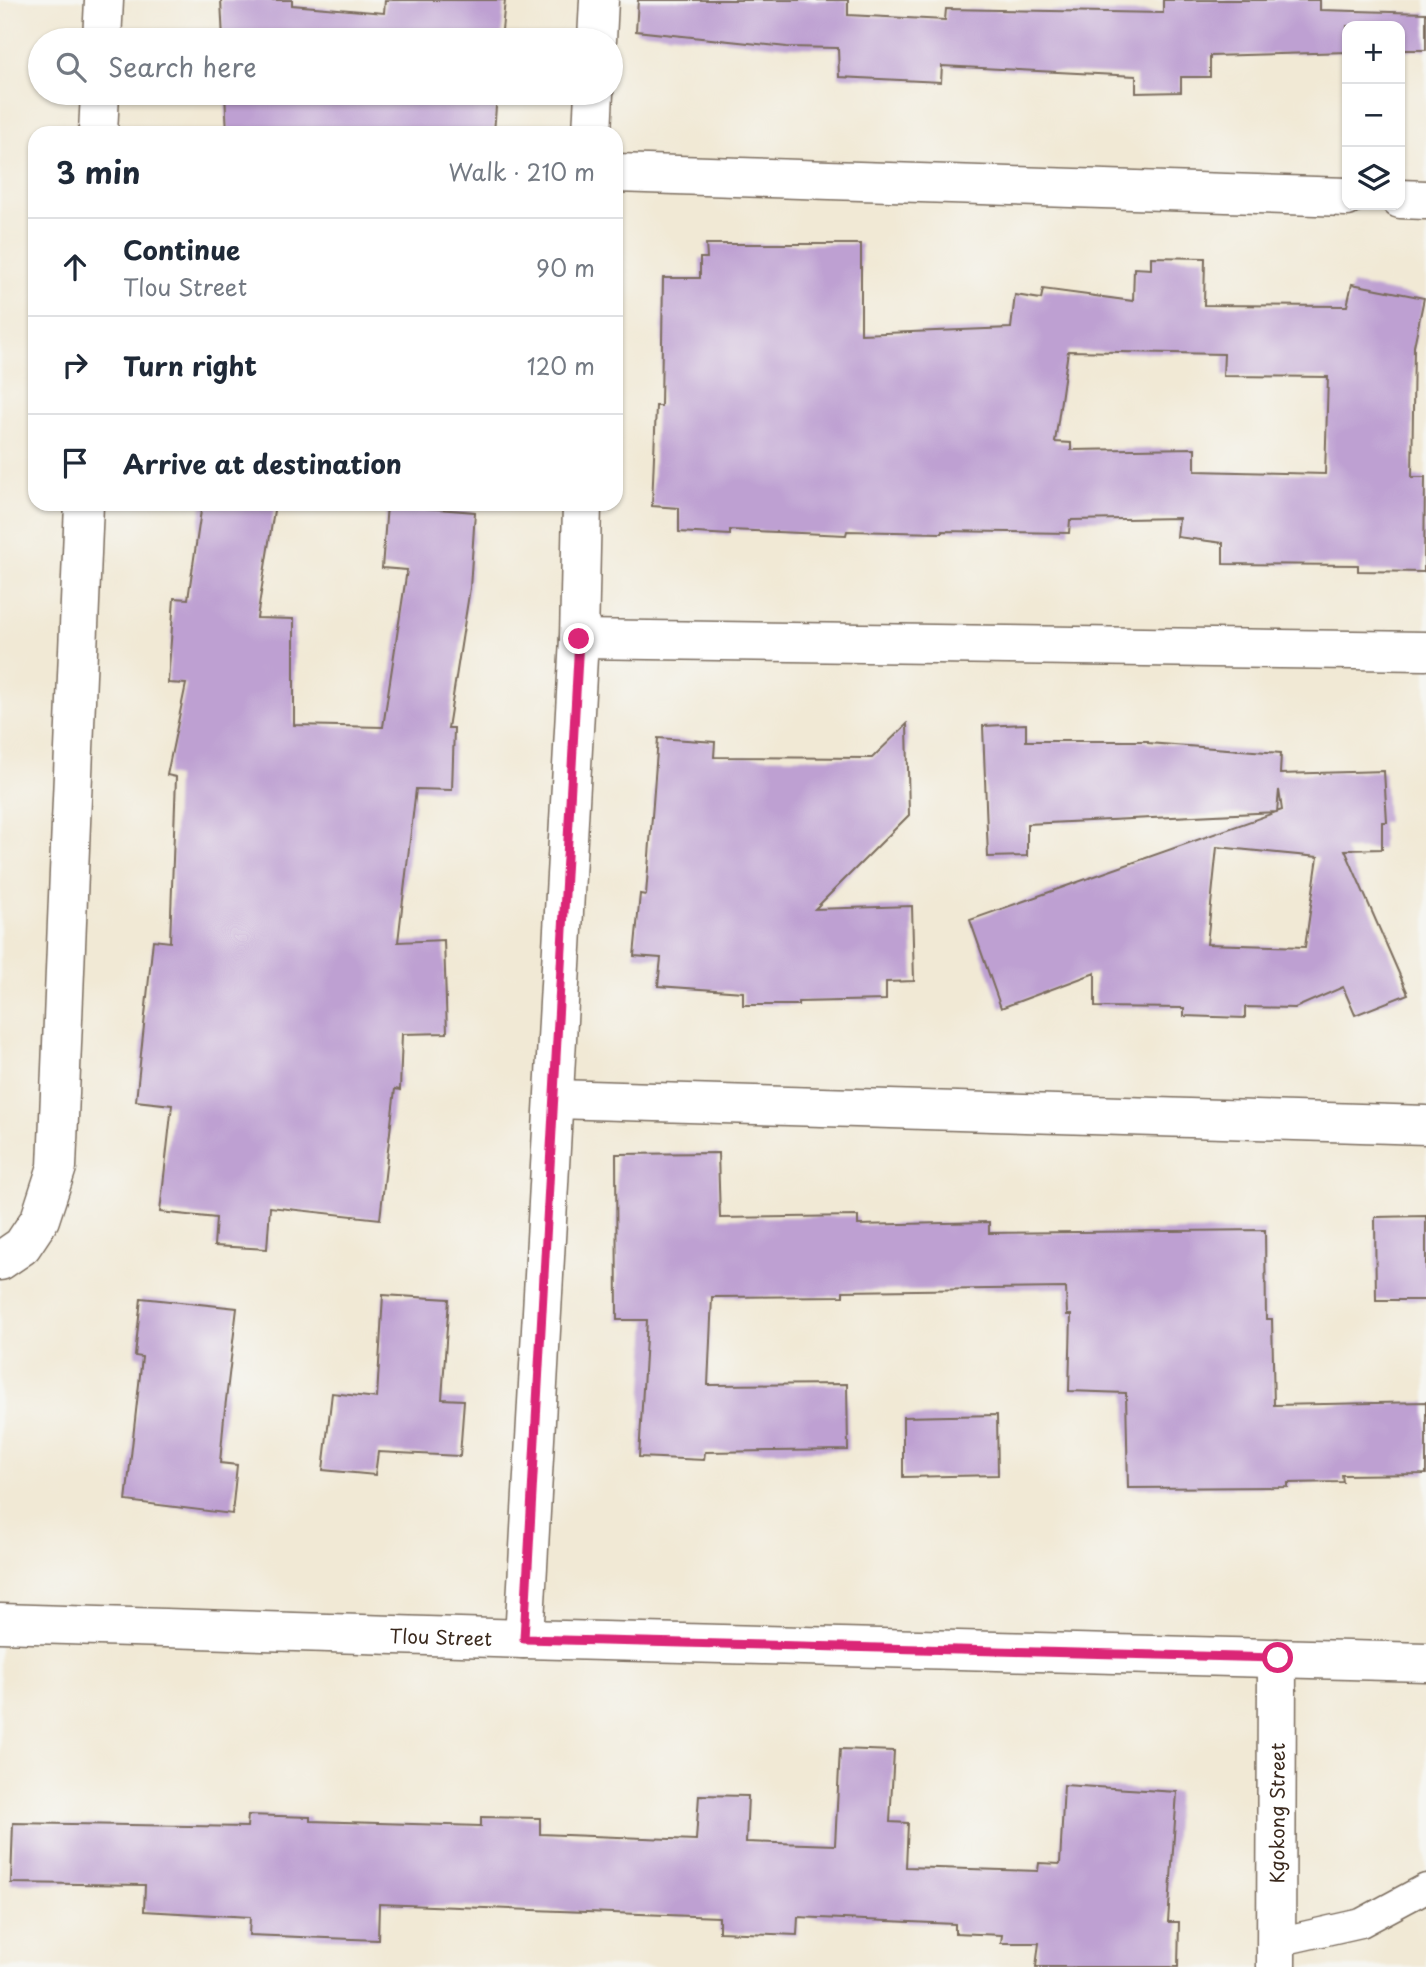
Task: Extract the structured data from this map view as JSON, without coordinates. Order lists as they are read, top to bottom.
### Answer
{
  "streets": {
    "street": ["Tlou Street", "Kgokong Street"]
  },
  "crossings": [
    ["Tlou Street", "Kgokong Street"]
  ],
  "page": {
    "map_buttons": ["+", "−"],
    "search": "Search here",
    "heading": ["3 min", "Walk · 210 m"],
    "list": [
      ["Continue", "Tlou Street", "90 m"],
      ["Turn right", "120 m"],
      "Arrive at destination"
    ]
  }
}
